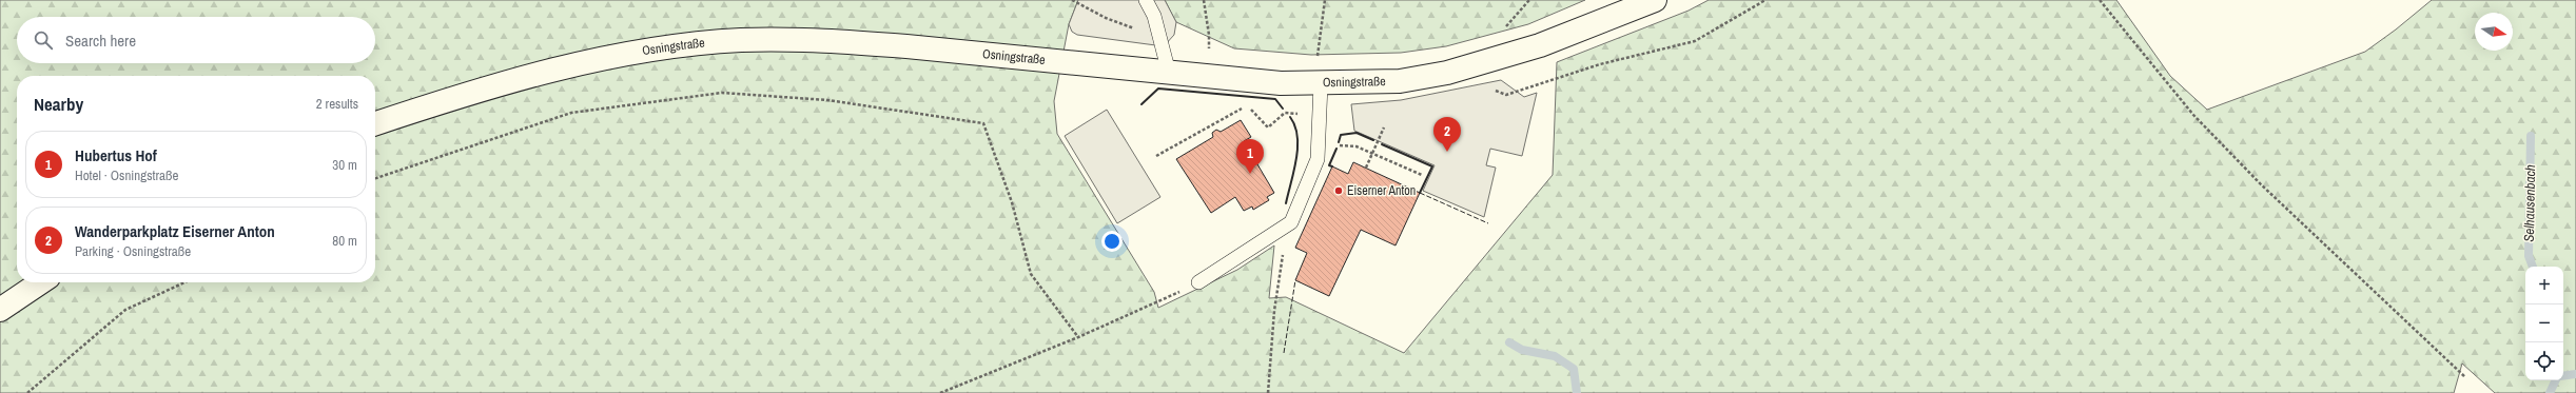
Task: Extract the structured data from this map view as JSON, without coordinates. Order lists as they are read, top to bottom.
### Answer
{
  "streets": {
    "main road": ["Osningstraße"]
  },
  "water": ["Selhausenbach"],
  "places": ["Eiserner Anton"],
  "north": "right",
  "page": {
    "search": "Search here",
    "heading": ["Nearby", "2 results"],
    "pins": ["2", "1"],
    "list": [
      {
        "mark": "1",
        "name": "Hubertus Hof",
        "note": "Hotel · Osningstraße",
        "value": "30 m"
      },
      {
        "mark": "2",
        "name": "Wanderparkplatz Eiserner Anton",
        "note": "Parking · Osningstraße",
        "value": "80 m"
      }
    ],
    "map_buttons": ["+", "−"]
  }
}
